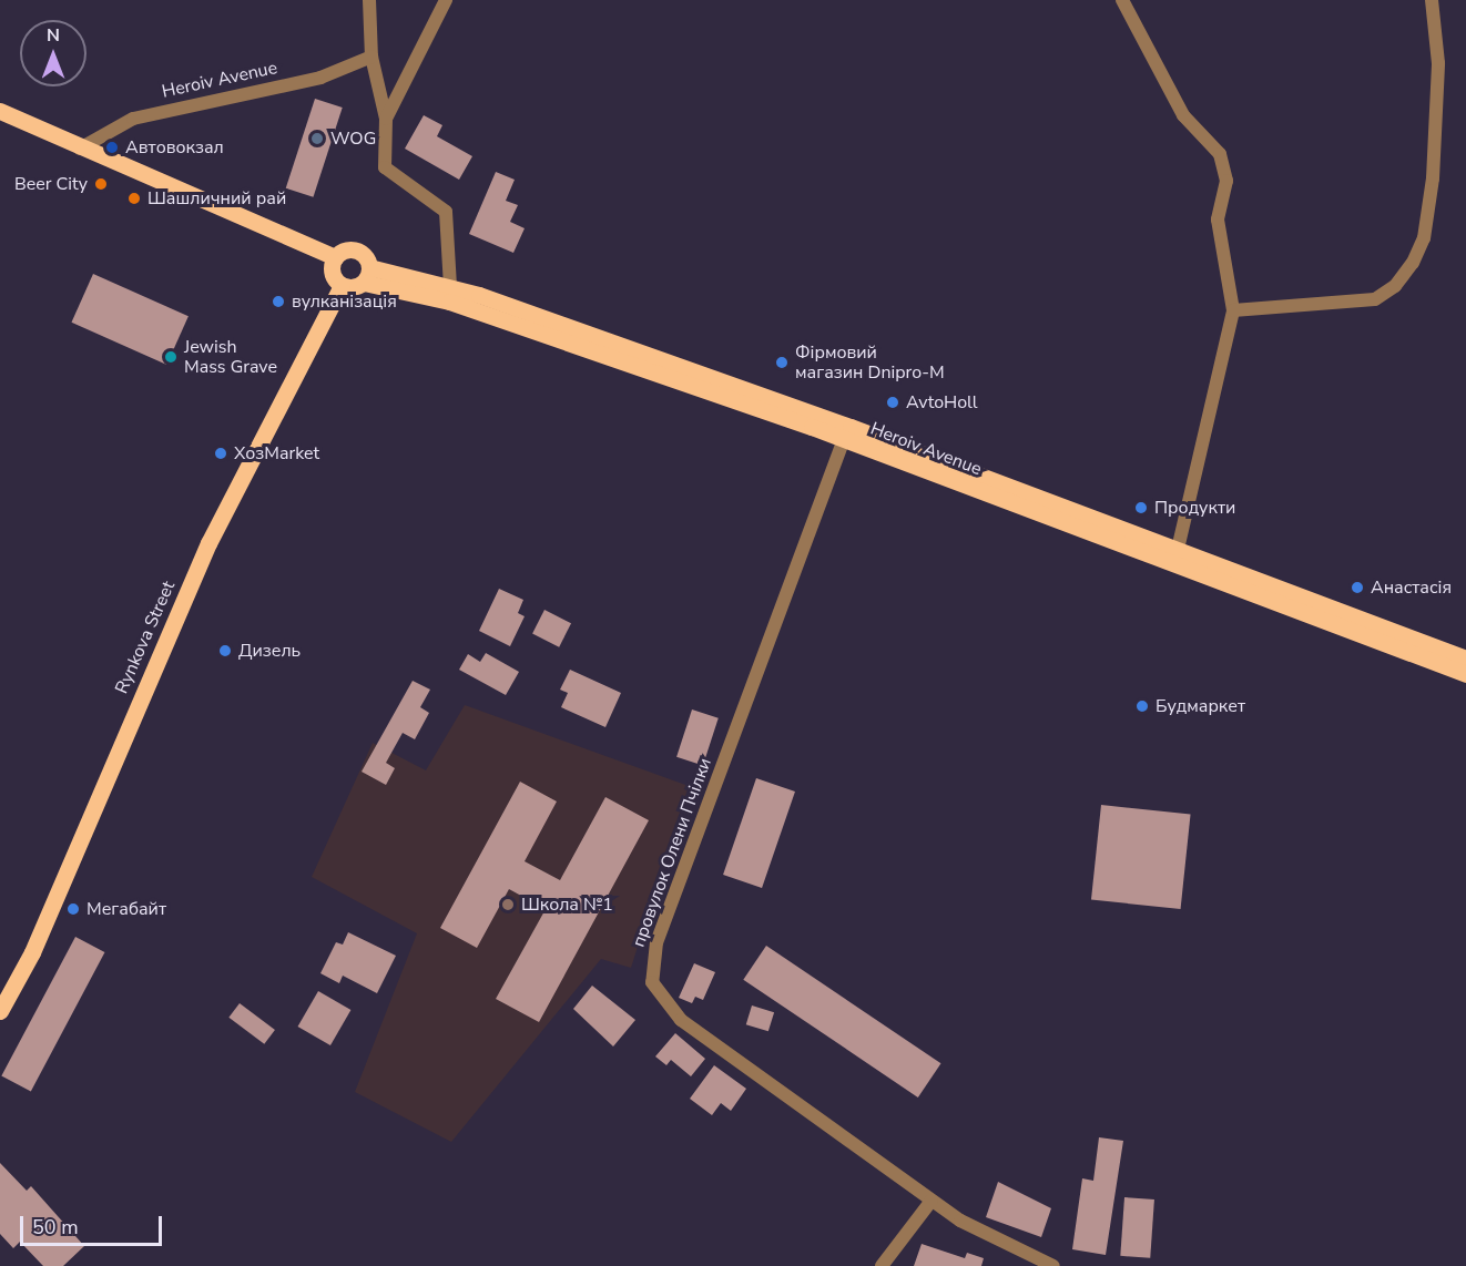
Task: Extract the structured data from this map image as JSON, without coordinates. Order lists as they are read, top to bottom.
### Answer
{
  "streets": {
    "main road": ["Heroiv Avenue", "Rynkova Street"],
    "street": ["провулок Олени Пчілки"]
  },
  "crossings": [
    ["Heroiv Avenue", "провулок Олени Пчілки"]
  ],
  "places": [
    "WOG",
    "Автовокзал",
    "Beer City",
    "Шашличний рай",
    "вулканізація",
    "Jewish Mass Grave",
    "Фірмовий магазин Dnipro-M",
    "AvtoHoll",
    "ХозMarket",
    "Продукти",
    "Анастасія",
    "Дизель",
    "Будмаркет",
    "Школа №1",
    "Мегабайт"
  ],
  "scale_bar": "50 m",
  "north": "top"
}
